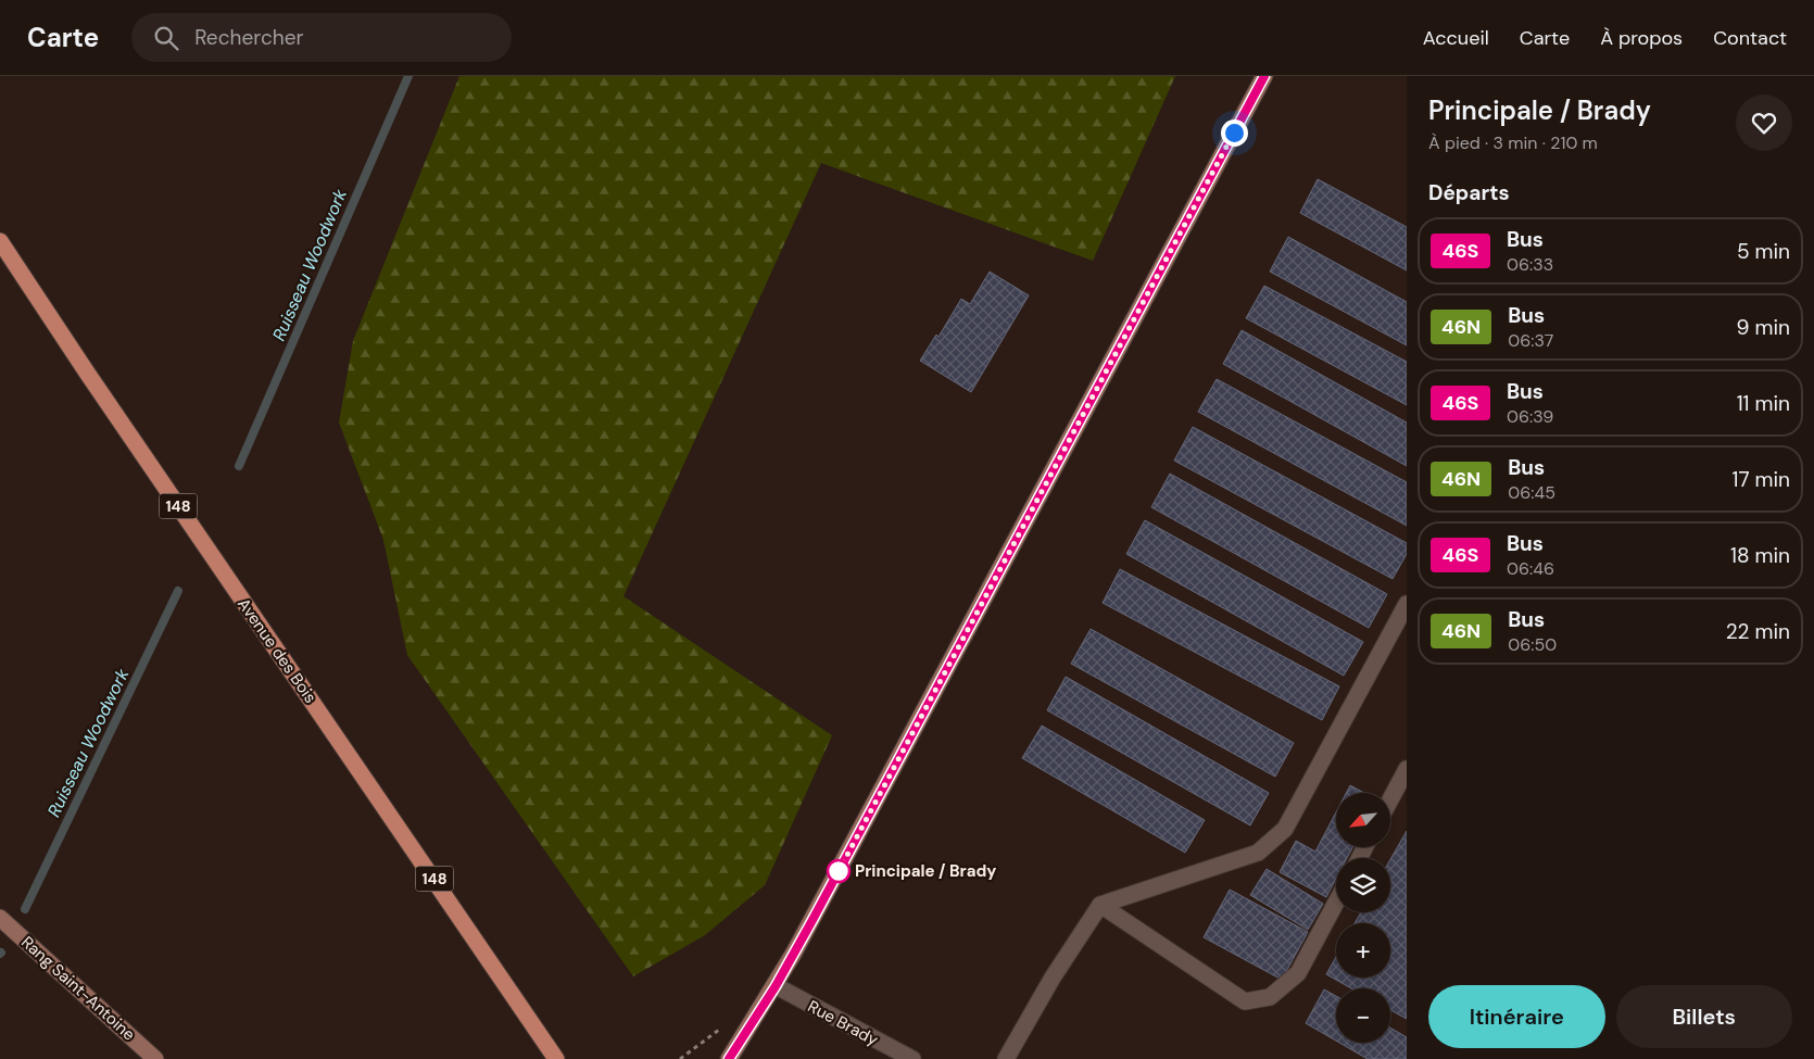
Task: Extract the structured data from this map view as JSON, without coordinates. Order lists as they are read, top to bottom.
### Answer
{
  "streets": {
    "main road": ["148", "Avenue des Bois"],
    "street": ["Rang Saint-Antoine", "Rue Brady"]
  },
  "water": ["Ruisseau Woodwork"],
  "places": ["Principale / Brady"],
  "lines": ["bus line 46S"],
  "north": "bottom left",
  "page": {
    "header": "Carte",
    "search": "Rechercher",
    "nav": [
      "Accueil",
      "Carte",
      "À propos",
      "Contact"
    ],
    "heading": [
      ["Principale / Brady", "À pied · 3 min · 210 m"],
      "Départs"
    ],
    "list": [
      {
        "mark": "46S",
        "name": "Bus",
        "note": "06:33",
        "value": "5 min"
      },
      {
        "mark": "46N",
        "name": "Bus",
        "note": "06:37",
        "value": "9 min"
      },
      {
        "mark": "46S",
        "name": "Bus",
        "note": "06:39",
        "value": "11 min"
      },
      {
        "mark": "46N",
        "name": "Bus",
        "note": "06:45",
        "value": "17 min"
      },
      {
        "mark": "46S",
        "name": "Bus",
        "note": "06:46",
        "value": "18 min"
      },
      {
        "mark": "46N",
        "name": "Bus",
        "note": "06:50",
        "value": "22 min"
      }
    ],
    "map_buttons": ["+", "−"],
    "buttons": ["Itinéraire", "Billets"]
  }
}
